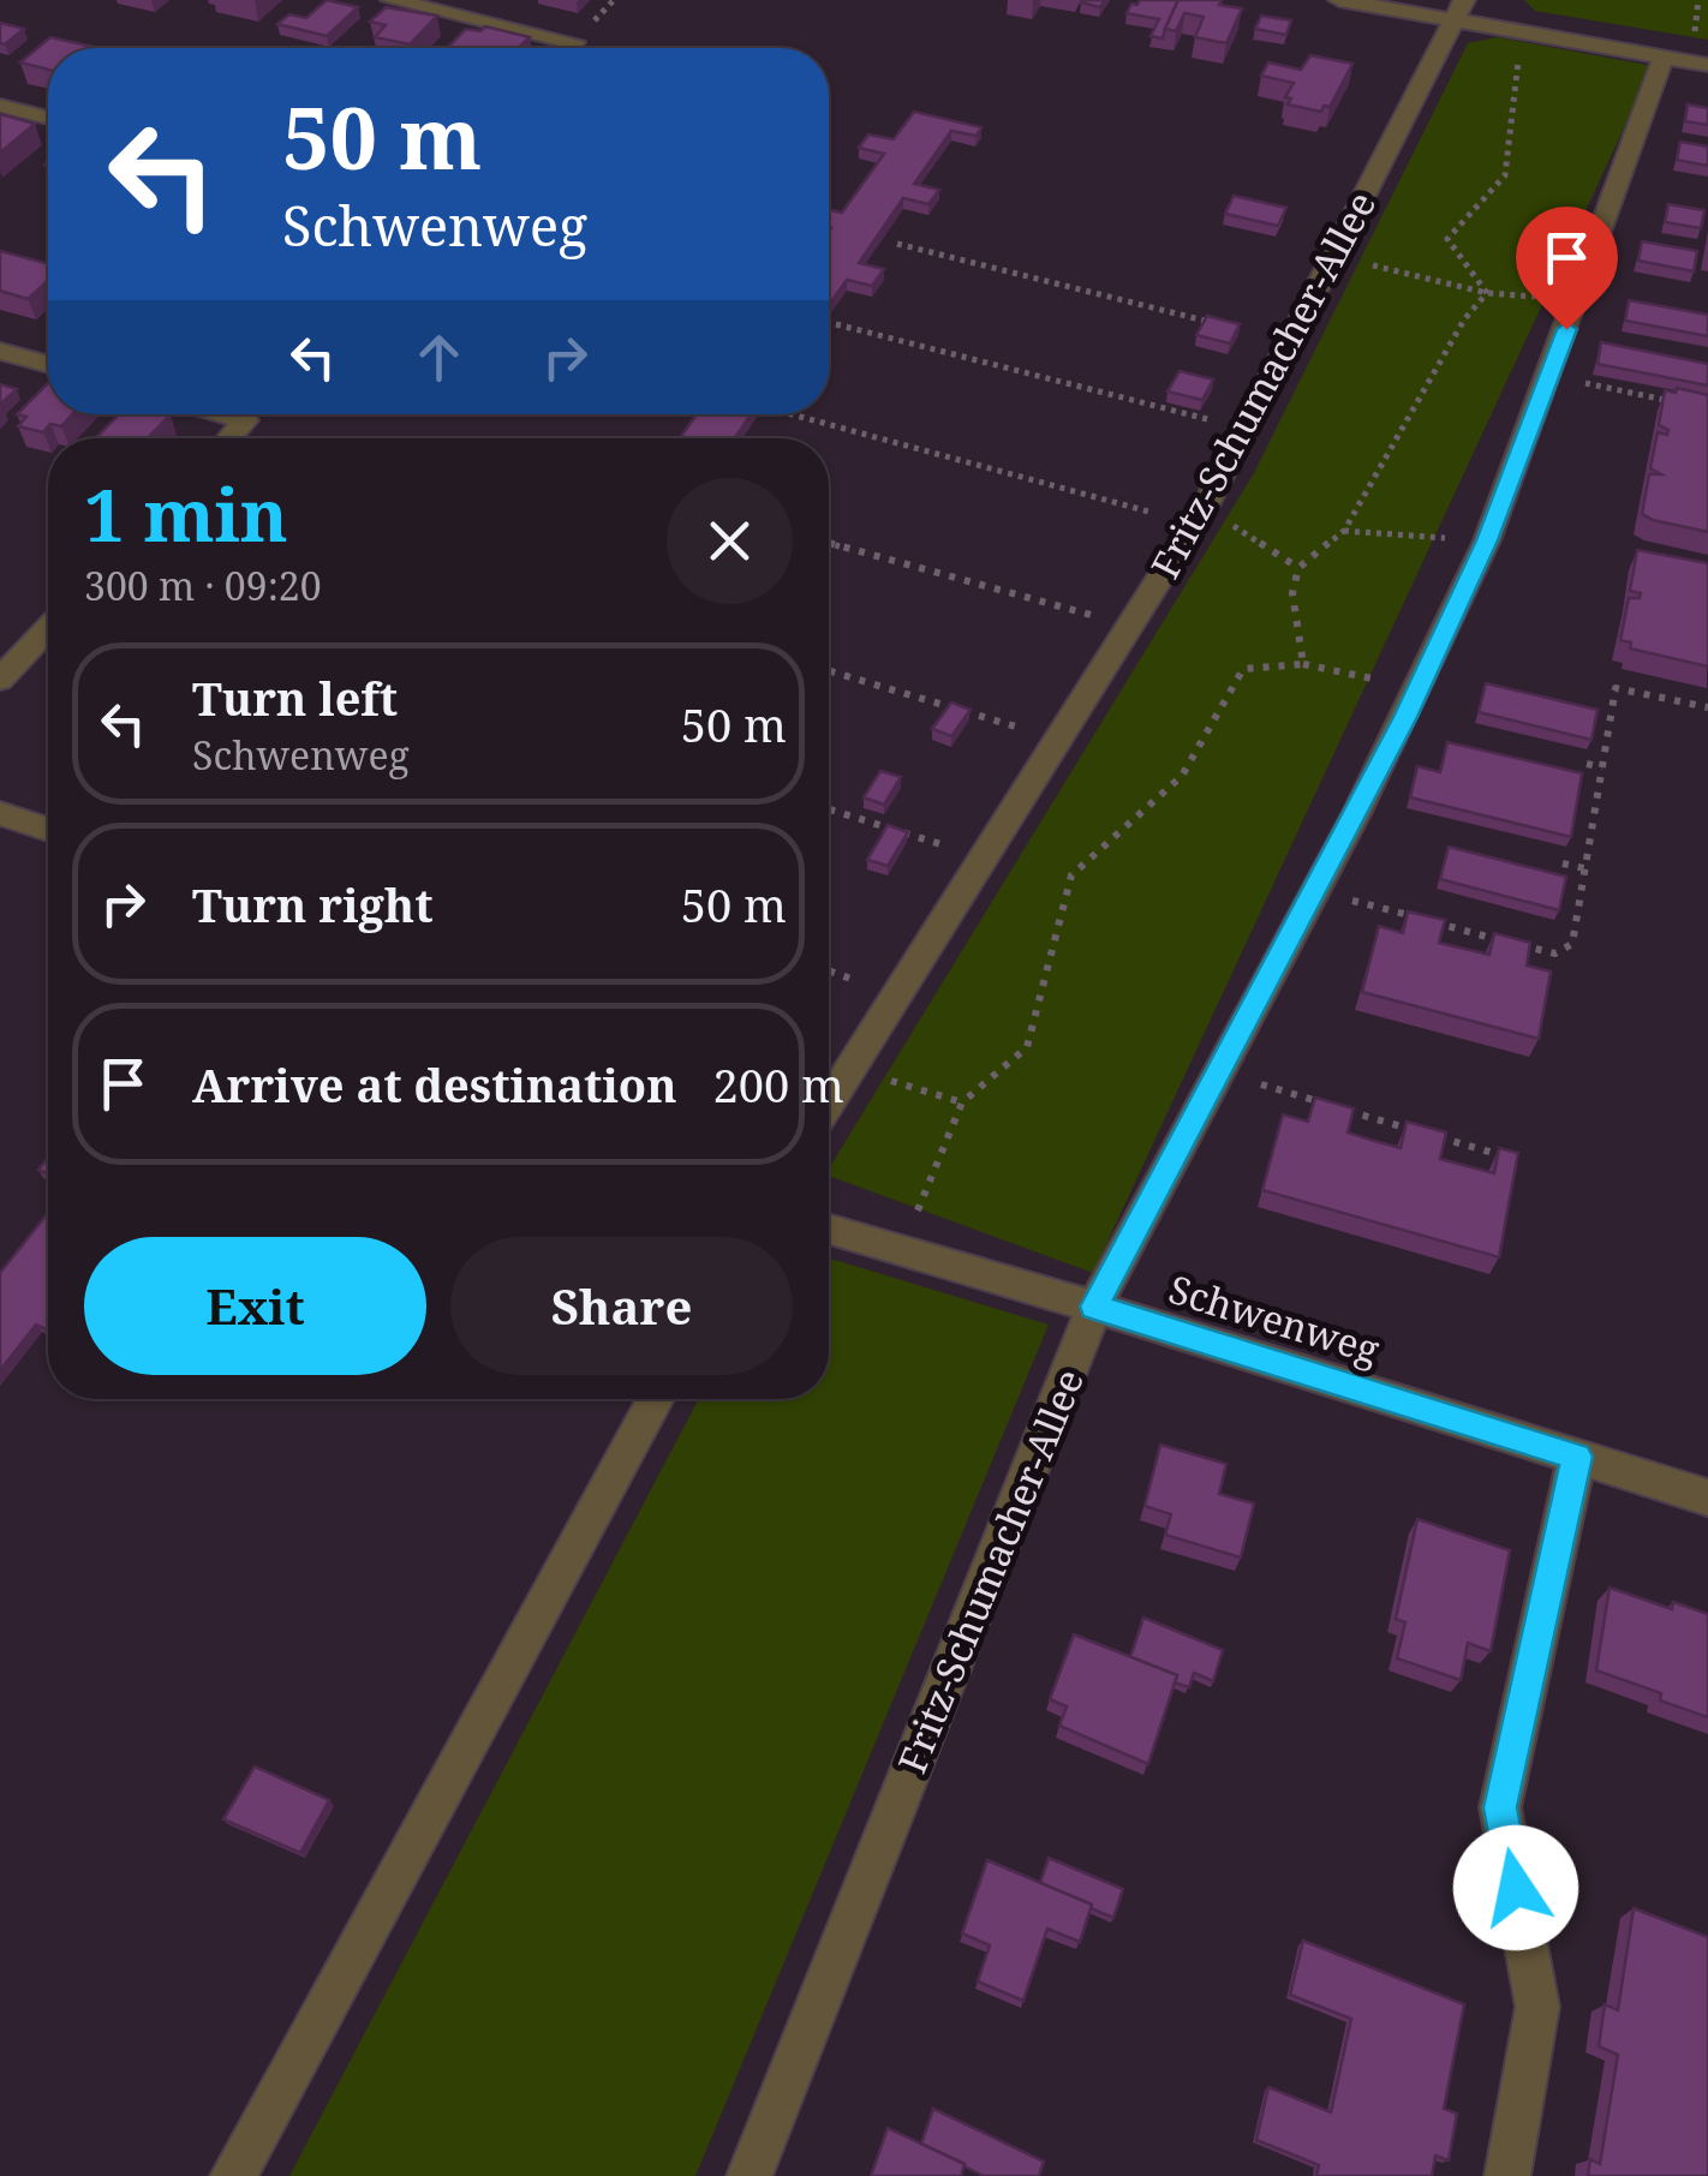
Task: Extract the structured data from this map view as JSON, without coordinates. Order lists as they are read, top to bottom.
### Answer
{
  "streets": {
    "street": ["Fritz-Schumacher-Allee", "Schwenweg"]
  },
  "crossings": [
    ["Fritz-Schumacher-Allee", "Schwenweg"]
  ],
  "page": {
    "turn": ["50 m", "Schwenweg"],
    "heading": ["1 min", "300 m · 09:20"],
    "list": [
      {
        "name": "Turn left",
        "note": "Schwenweg",
        "value": "50 m"
      },
      {
        "name": "Turn right",
        "value": "50 m"
      },
      {
        "name": "Arrive at destination",
        "value": "200 m"
      }
    ],
    "buttons": ["Exit", "Share"]
  }
}
